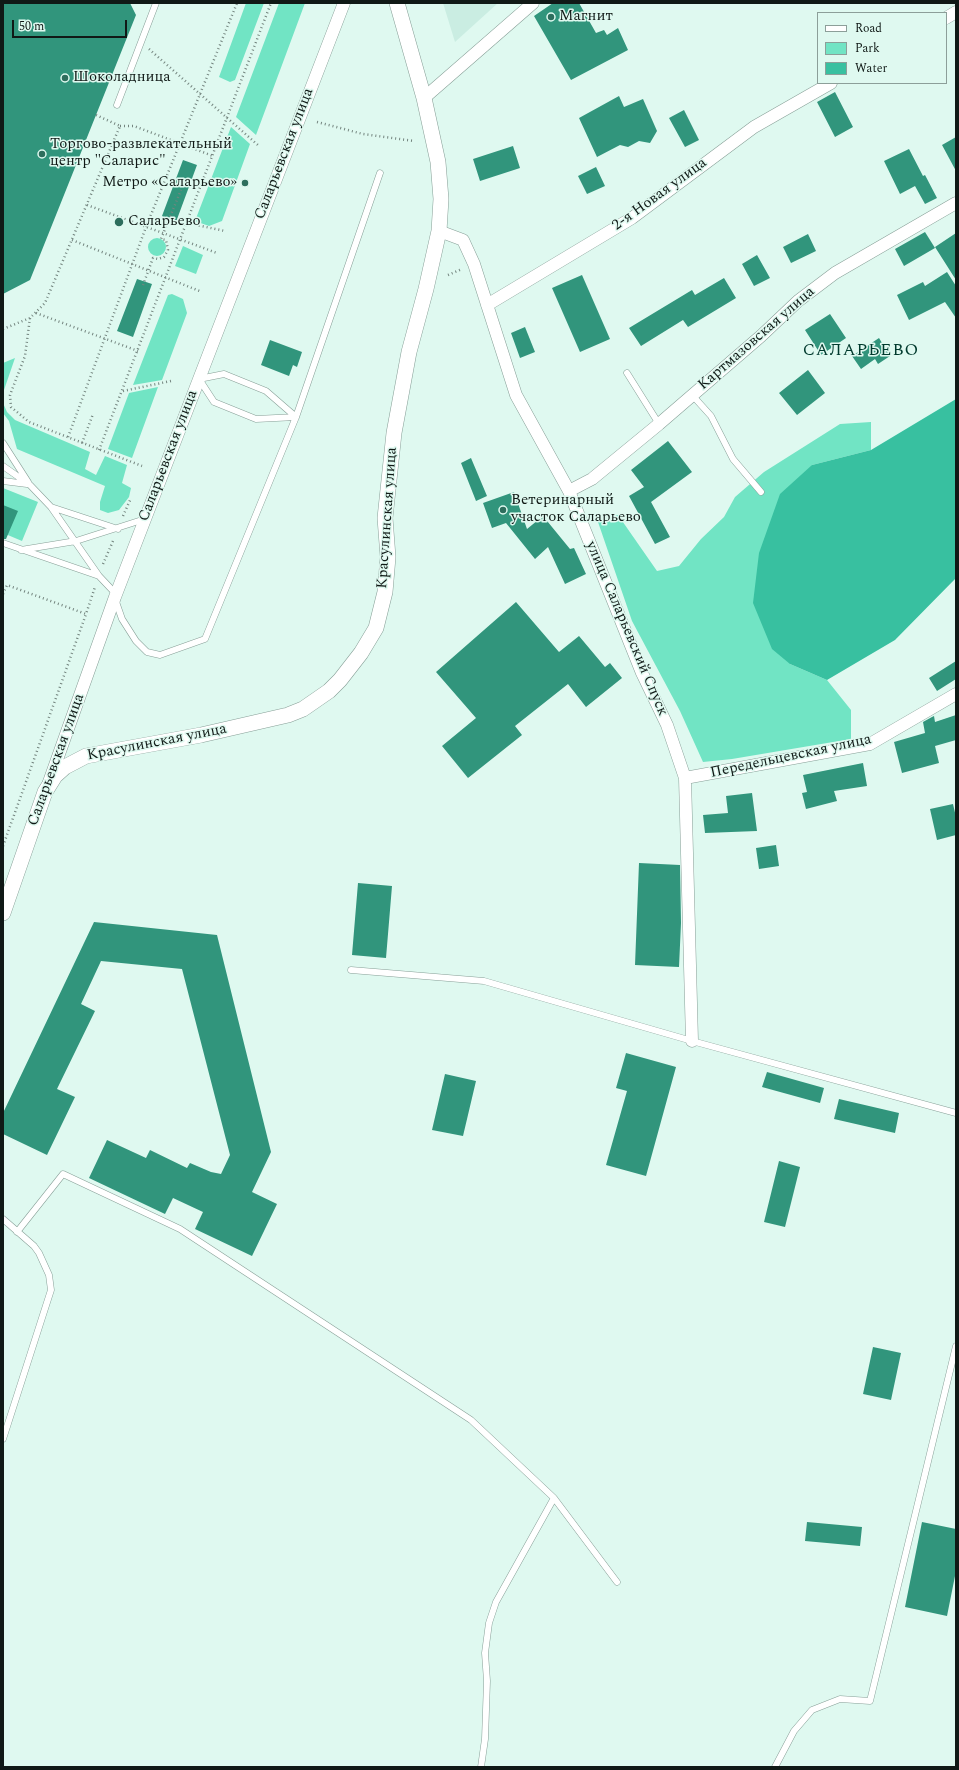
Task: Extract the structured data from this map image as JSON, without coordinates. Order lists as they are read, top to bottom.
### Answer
{
  "streets": {
    "street": [
      "Саларьевская улица",
      "2-я Новая улица",
      "Картмазовская улица",
      "Красулинская улица",
      "улица Саларьевский Спуск",
      "Передельцевская улица"
    ]
  },
  "crossings": [
    ["Саларьевская улица", "Красулинская улица"],
    ["2-я Новая улица", "улица Саларьевский Спуск"],
    ["Картмазовская улица", "улица Саларьевский Спуск"],
    ["Красулинская улица", "улица Саларьевский Спуск"],
    ["улица Саларьевский Спуск", "Передельцевская улица"]
  ],
  "districts": ["САЛАРЬЕВО"],
  "places": [
    "Магнит",
    "Шоколадница",
    "Торгово-развлекательный центр \"Саларис\"",
    "Метро «Саларьево»",
    "Саларьево",
    "Ветеринарный участок Саларьево"
  ],
  "legend": ["Road", "Park", "Water"],
  "scale_bar": "50 m"
}
